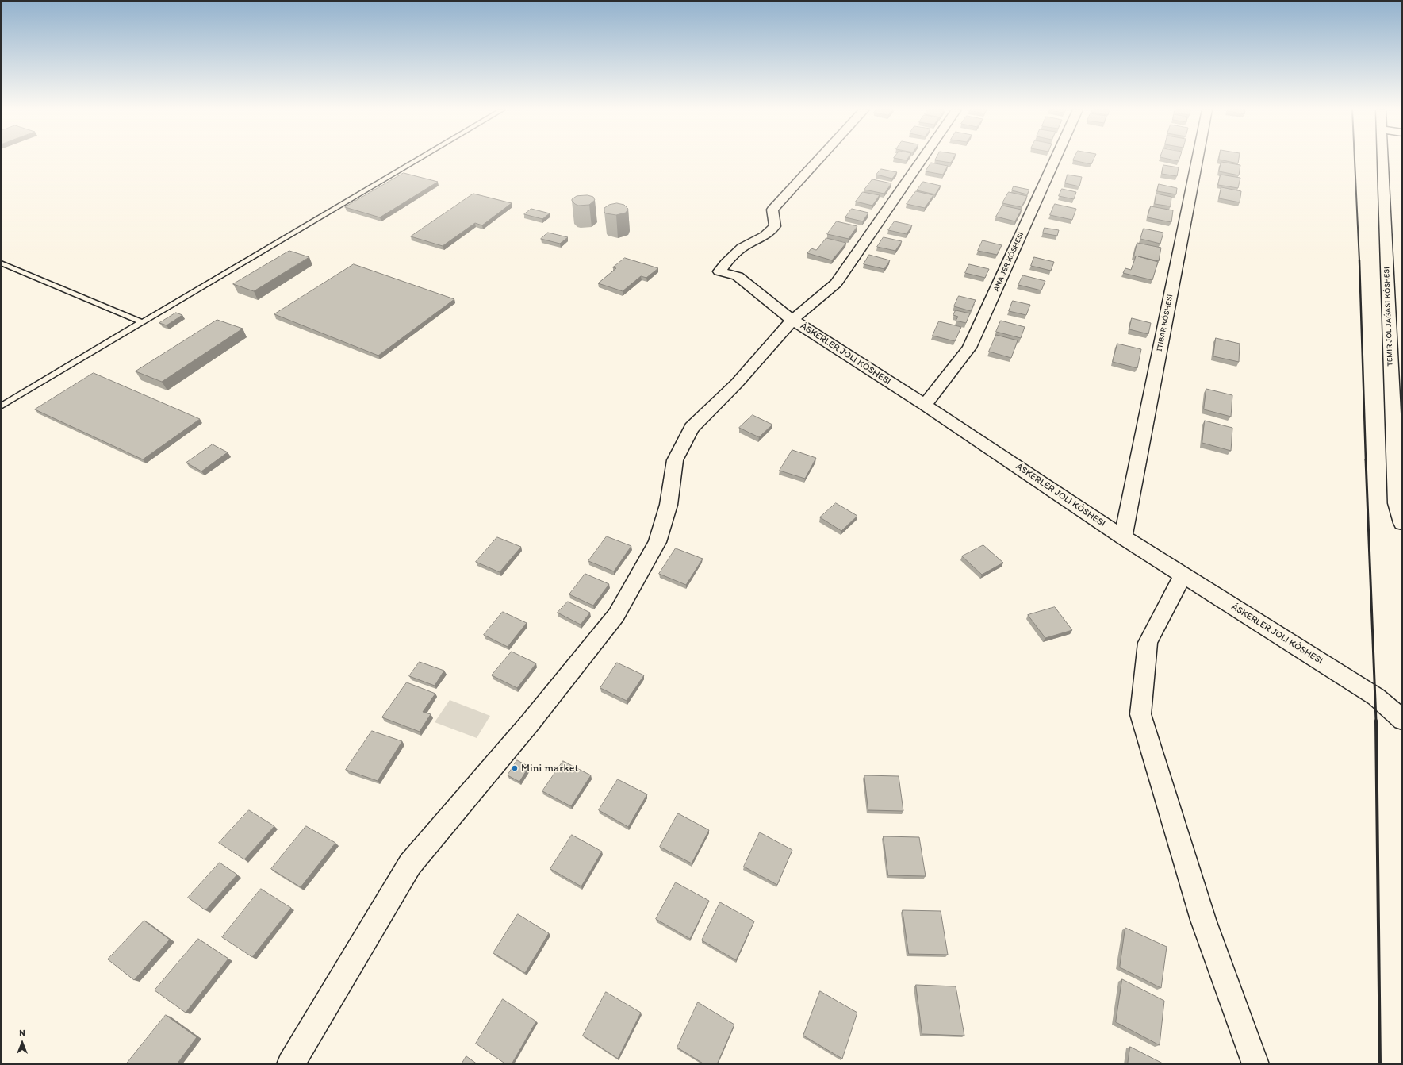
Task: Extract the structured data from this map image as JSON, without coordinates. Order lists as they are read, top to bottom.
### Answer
{
  "streets": {
    "street": ["ANA JER KÓSHESI", "ITIBAR KÓSHESI"]
  },
  "places": ["Mini market"],
  "north": "top"
}
